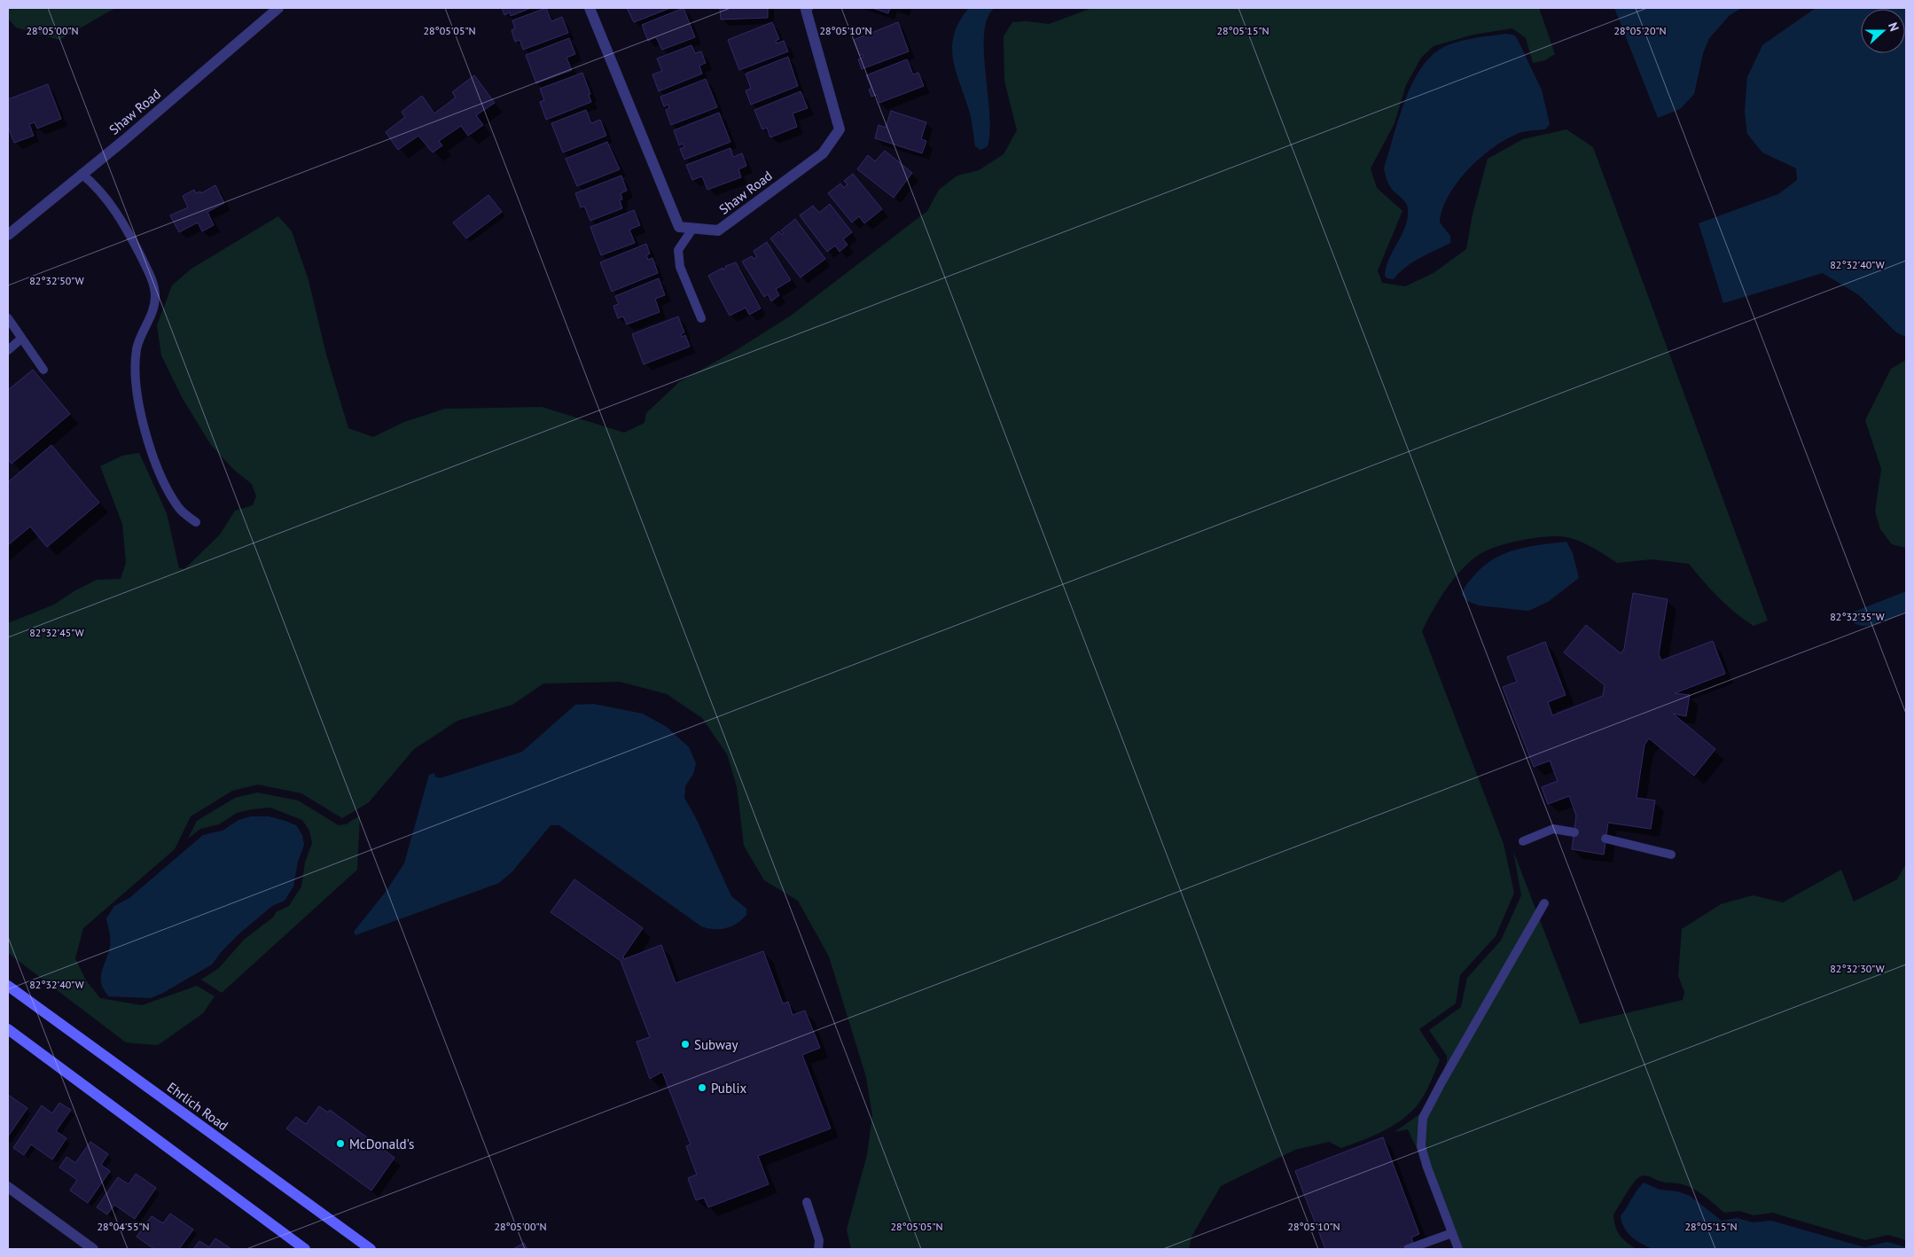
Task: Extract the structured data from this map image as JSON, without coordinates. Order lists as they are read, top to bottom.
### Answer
{
  "streets": {
    "main road": ["Ehrlich Road"],
    "street": ["Shaw Road"]
  },
  "places": ["Subway", "Publix", "McDonald's"],
  "north": "right",
  "coordinates": [
    "28°05'00\"N",
    "28°05'05\"N",
    "28°05'10\"N",
    "28°05'15\"N",
    "28°05'20\"N",
    "82°32'40\"W",
    "82°32'50\"W",
    "82°32'35\"W",
    "82°32'45\"W",
    "82°32'30\"W",
    "28°04'55\"N"
  ]
}
